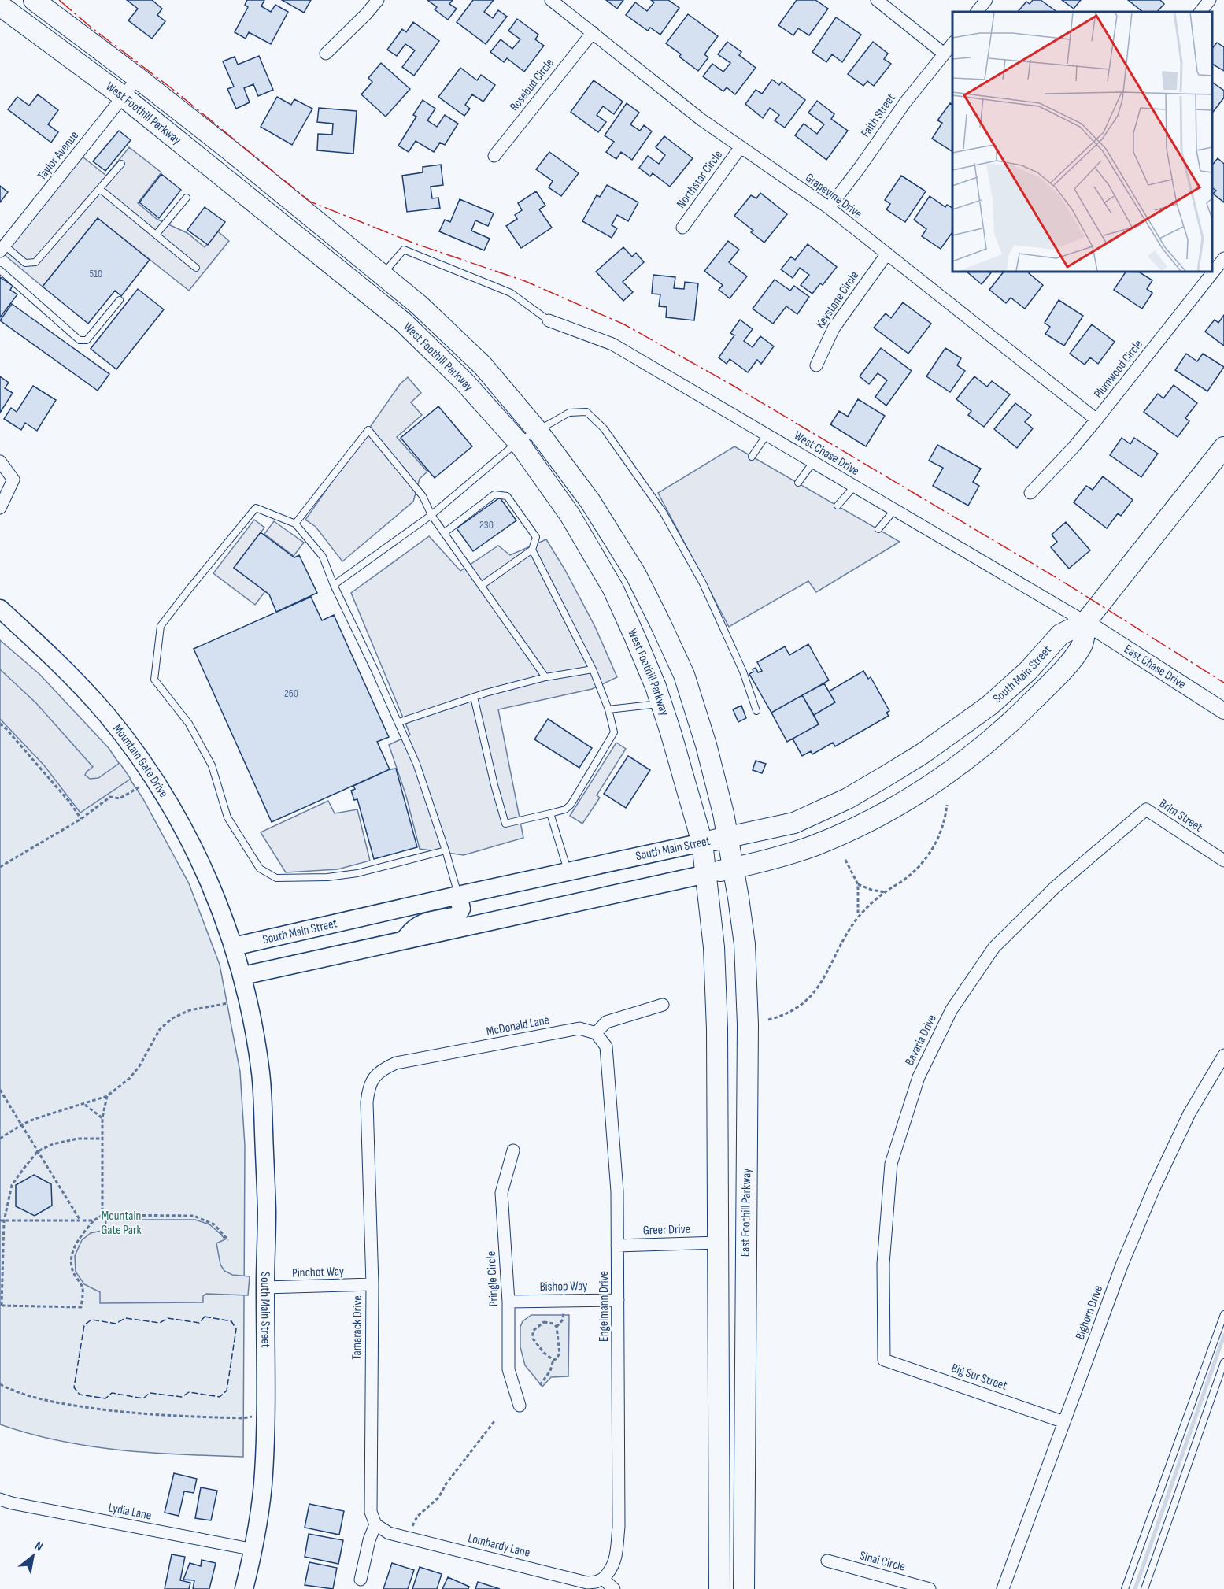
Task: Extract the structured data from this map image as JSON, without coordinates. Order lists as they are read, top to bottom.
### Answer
{
  "streets": {
    "main road": [
      "West Foothill Parkway",
      "South Main Street",
      "Mountain Gate Drive",
      "East Foothill Parkway"
    ],
    "street": [
      "Rosebud Circle",
      "Faith Street",
      "Taylor Avenue",
      "Northstar Circle",
      "Grapevine Drive",
      "Keystone Circle",
      "Plumwood Circle",
      "West Chase Drive",
      "East Chase Drive",
      "Brim Street",
      "McDonald Lane",
      "Bavaria Drive",
      "Greer Drive",
      "Pinchot Way",
      "Pringle Circle",
      "Bishop Way",
      "Engelmann Drive",
      "Bighorn Drive",
      "Tamarack Drive",
      "Big Sur Street",
      "Lydia Lane",
      "Lombardy Lane",
      "Sinai Circle"
    ]
  },
  "crossings": [
    ["Rosebud Circle", "Grapevine Drive"],
    ["West Foothill Parkway", "Taylor Avenue"],
    ["West Foothill Parkway", "South Main Street"],
    ["West Foothill Parkway", "East Foothill Parkway"],
    ["Faith Street", "Grapevine Drive"],
    ["Northstar Circle", "Grapevine Drive"],
    ["Grapevine Drive", "Keystone Circle"],
    ["Grapevine Drive", "Plumwood Circle"],
    ["West Chase Drive", "East Chase Drive"],
    ["West Chase Drive", "South Main Street"],
    ["East Chase Drive", "South Main Street"],
    ["South Main Street", "Mountain Gate Drive"],
    ["South Main Street", "East Foothill Parkway"],
    ["South Main Street", "Pinchot Way"],
    ["South Main Street", "Lydia Lane"],
    ["Brim Street", "Bavaria Drive"],
    ["McDonald Lane", "Engelmann Drive"],
    ["McDonald Lane", "Tamarack Drive"],
    ["Bavaria Drive", "Big Sur Street"],
    ["Greer Drive", "Engelmann Drive"],
    ["Pinchot Way", "Tamarack Drive"],
    ["Pringle Circle", "Bishop Way"],
    ["Bishop Way", "Engelmann Drive"],
    ["Engelmann Drive", "Lombardy Lane"],
    ["Bighorn Drive", "Big Sur Street"],
    ["Tamarack Drive", "Lombardy Lane"]
  ],
  "parks": ["Mountain Gate Park"],
  "house_numbers": ["510", "230", "260"],
  "north": "top right"
}
